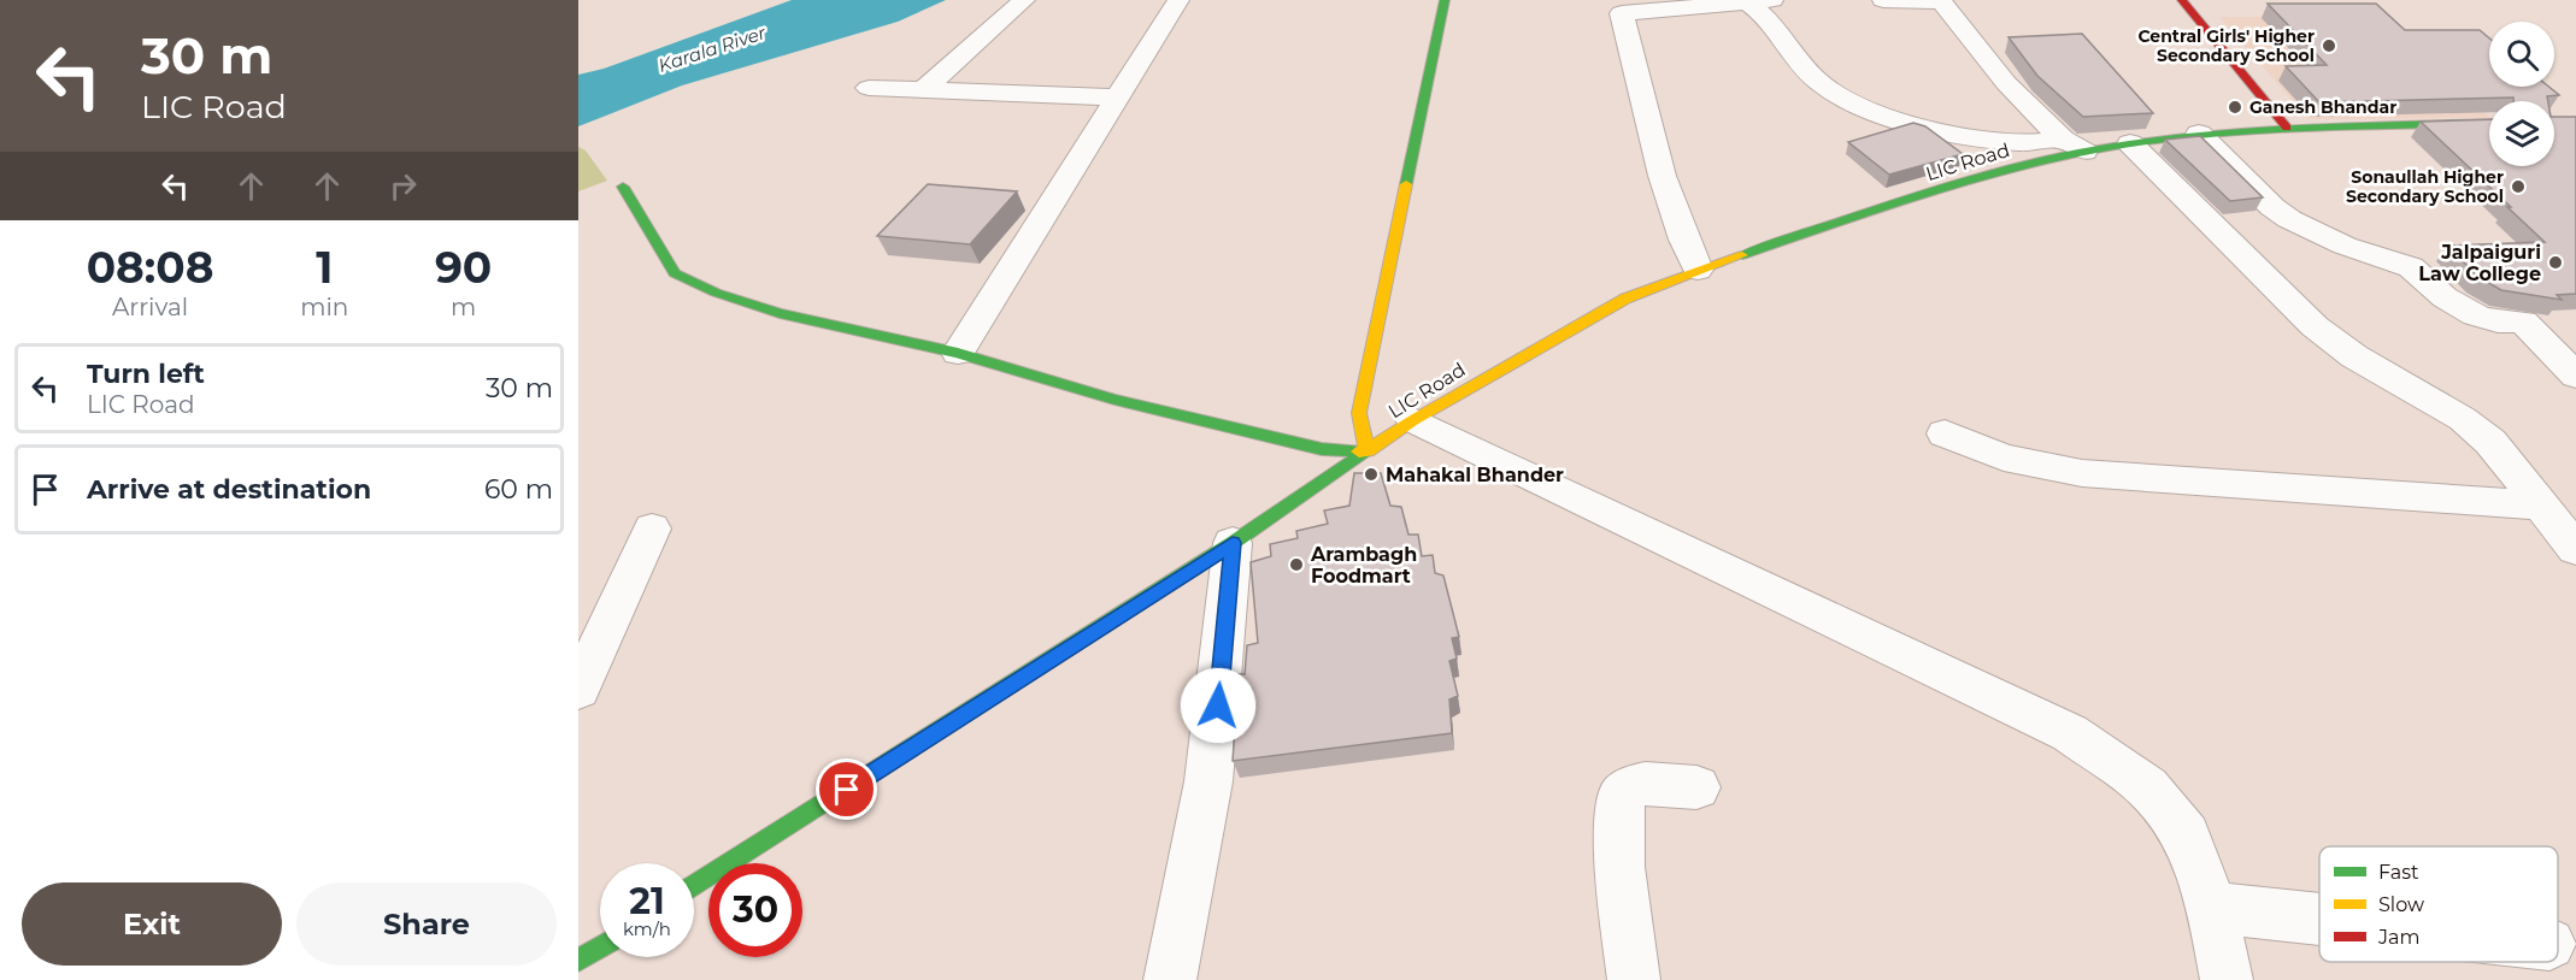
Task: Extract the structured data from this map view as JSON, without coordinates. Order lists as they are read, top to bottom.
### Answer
{
  "streets": {
    "street": ["LIC Road"]
  },
  "water": ["Karala River"],
  "places": [
    "Central Girls' Higher Secondary School",
    "Ganesh Bhandar",
    "Sonaullah Higher Secondary School",
    "Jalpaiguri Law College",
    "Mahakal Bhander",
    "Arambagh Foodmart"
  ],
  "legend": ["Fast", "Slow", "Jam"],
  "page": {
    "turn": ["30 m", "LIC Road"],
    "eta": [
      "08:08",
      "Arrival",
      "1",
      "min",
      "90",
      "m"
    ],
    "list": [
      {
        "name": "Turn left",
        "note": "LIC Road",
        "value": "30 m"
      },
      {
        "name": "Arrive at destination",
        "value": "60 m"
      }
    ],
    "speed": "21 km/h",
    "limit": "30",
    "buttons": ["Exit", "Share"]
  }
}
